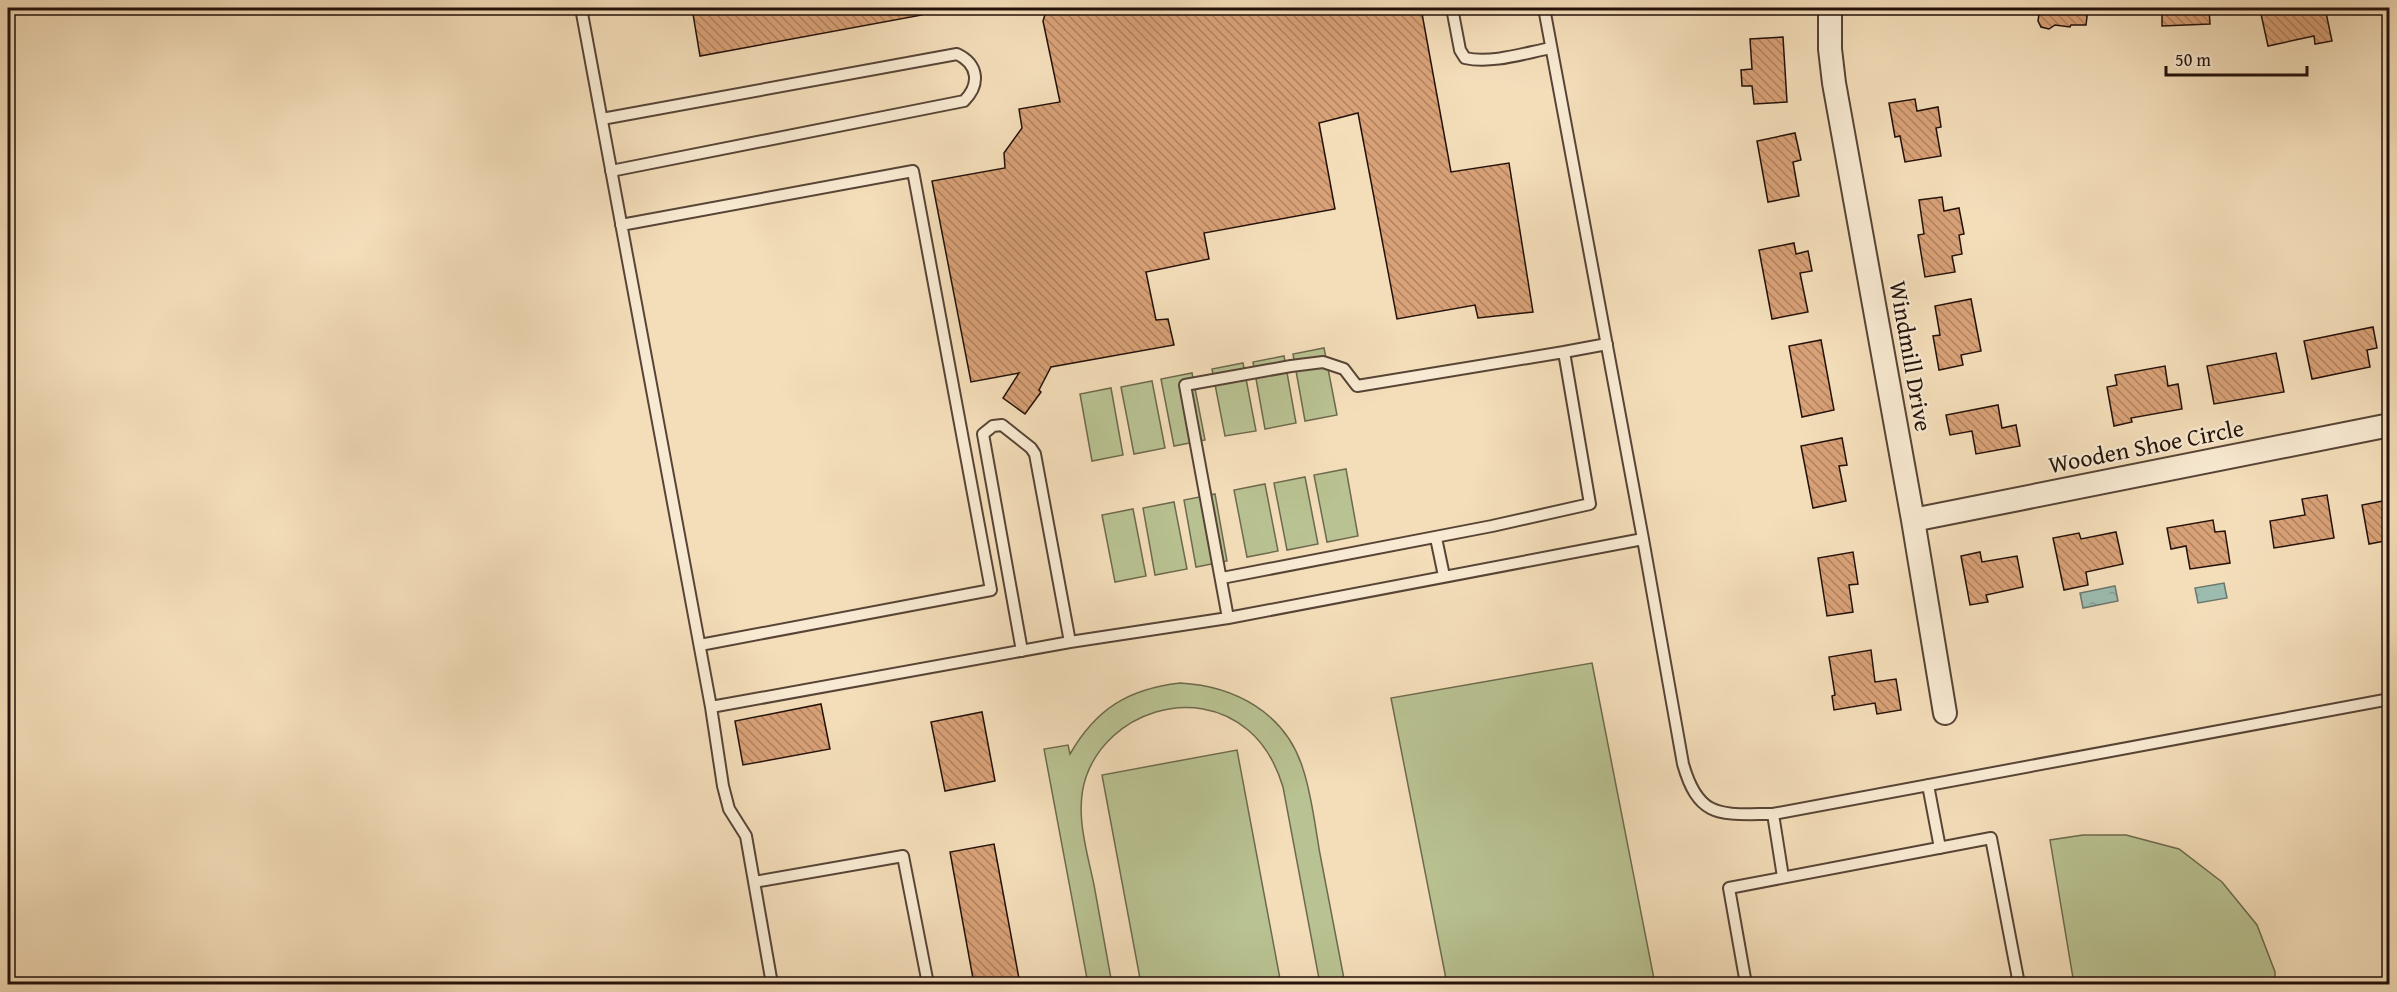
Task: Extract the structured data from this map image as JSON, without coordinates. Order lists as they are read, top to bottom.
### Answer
{
  "streets": {
    "street": ["Windmill Drive", "Wooden Shoe Circle"]
  },
  "crossings": [
    ["Windmill Drive", "Wooden Shoe Circle"]
  ],
  "scale_bar": "50 m"
}
